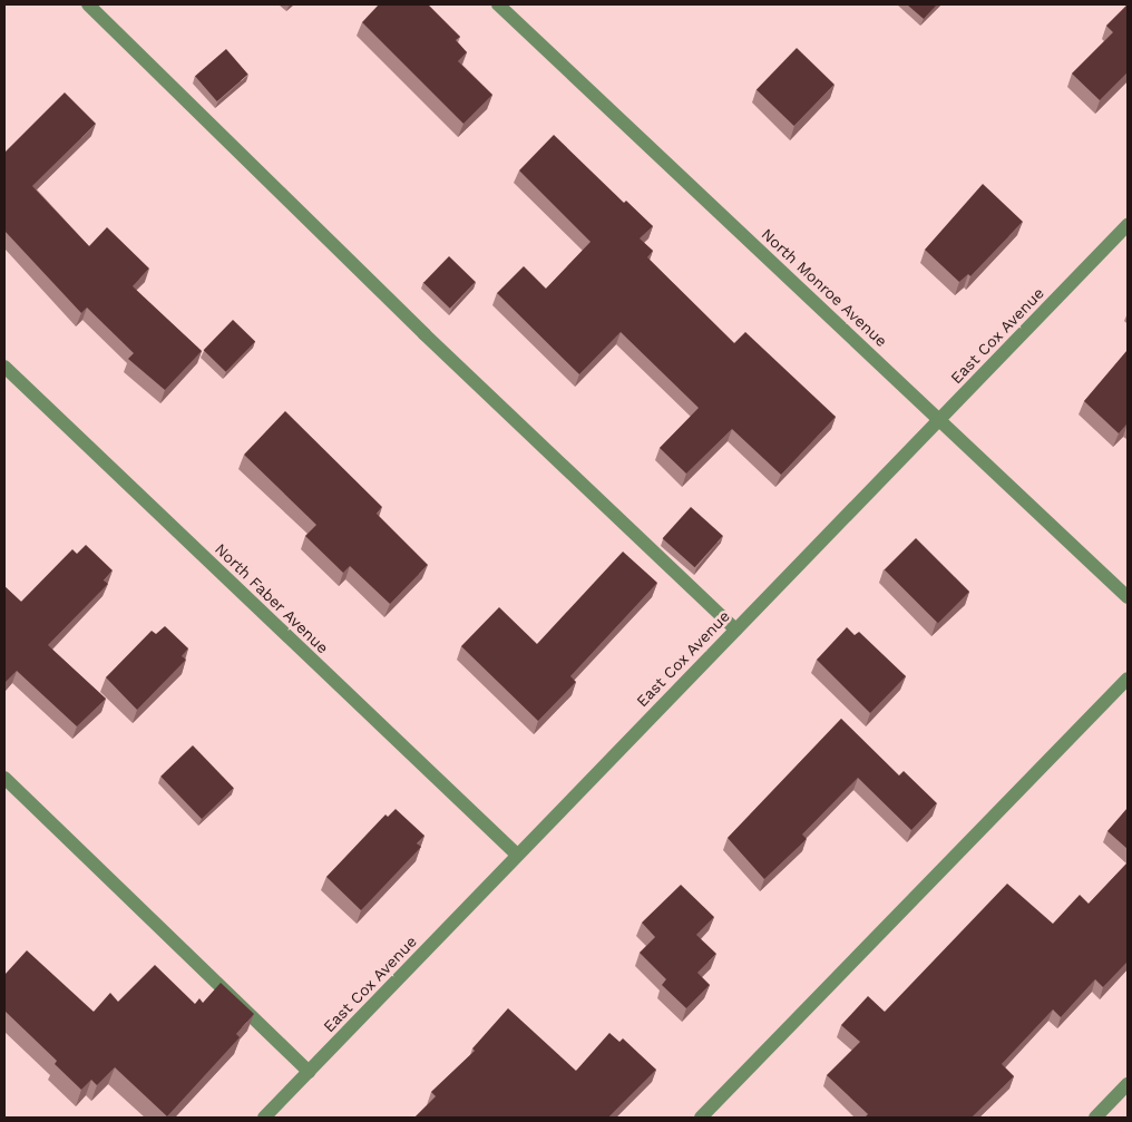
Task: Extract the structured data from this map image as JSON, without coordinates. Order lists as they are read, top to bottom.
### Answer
{
  "streets": {
    "street": ["North Monroe Avenue", "East Cox Avenue", "North Faber Avenue"]
  },
  "crossings": [
    ["North Monroe Avenue", "East Cox Avenue"],
    ["East Cox Avenue", "North Faber Avenue"]
  ]
}
